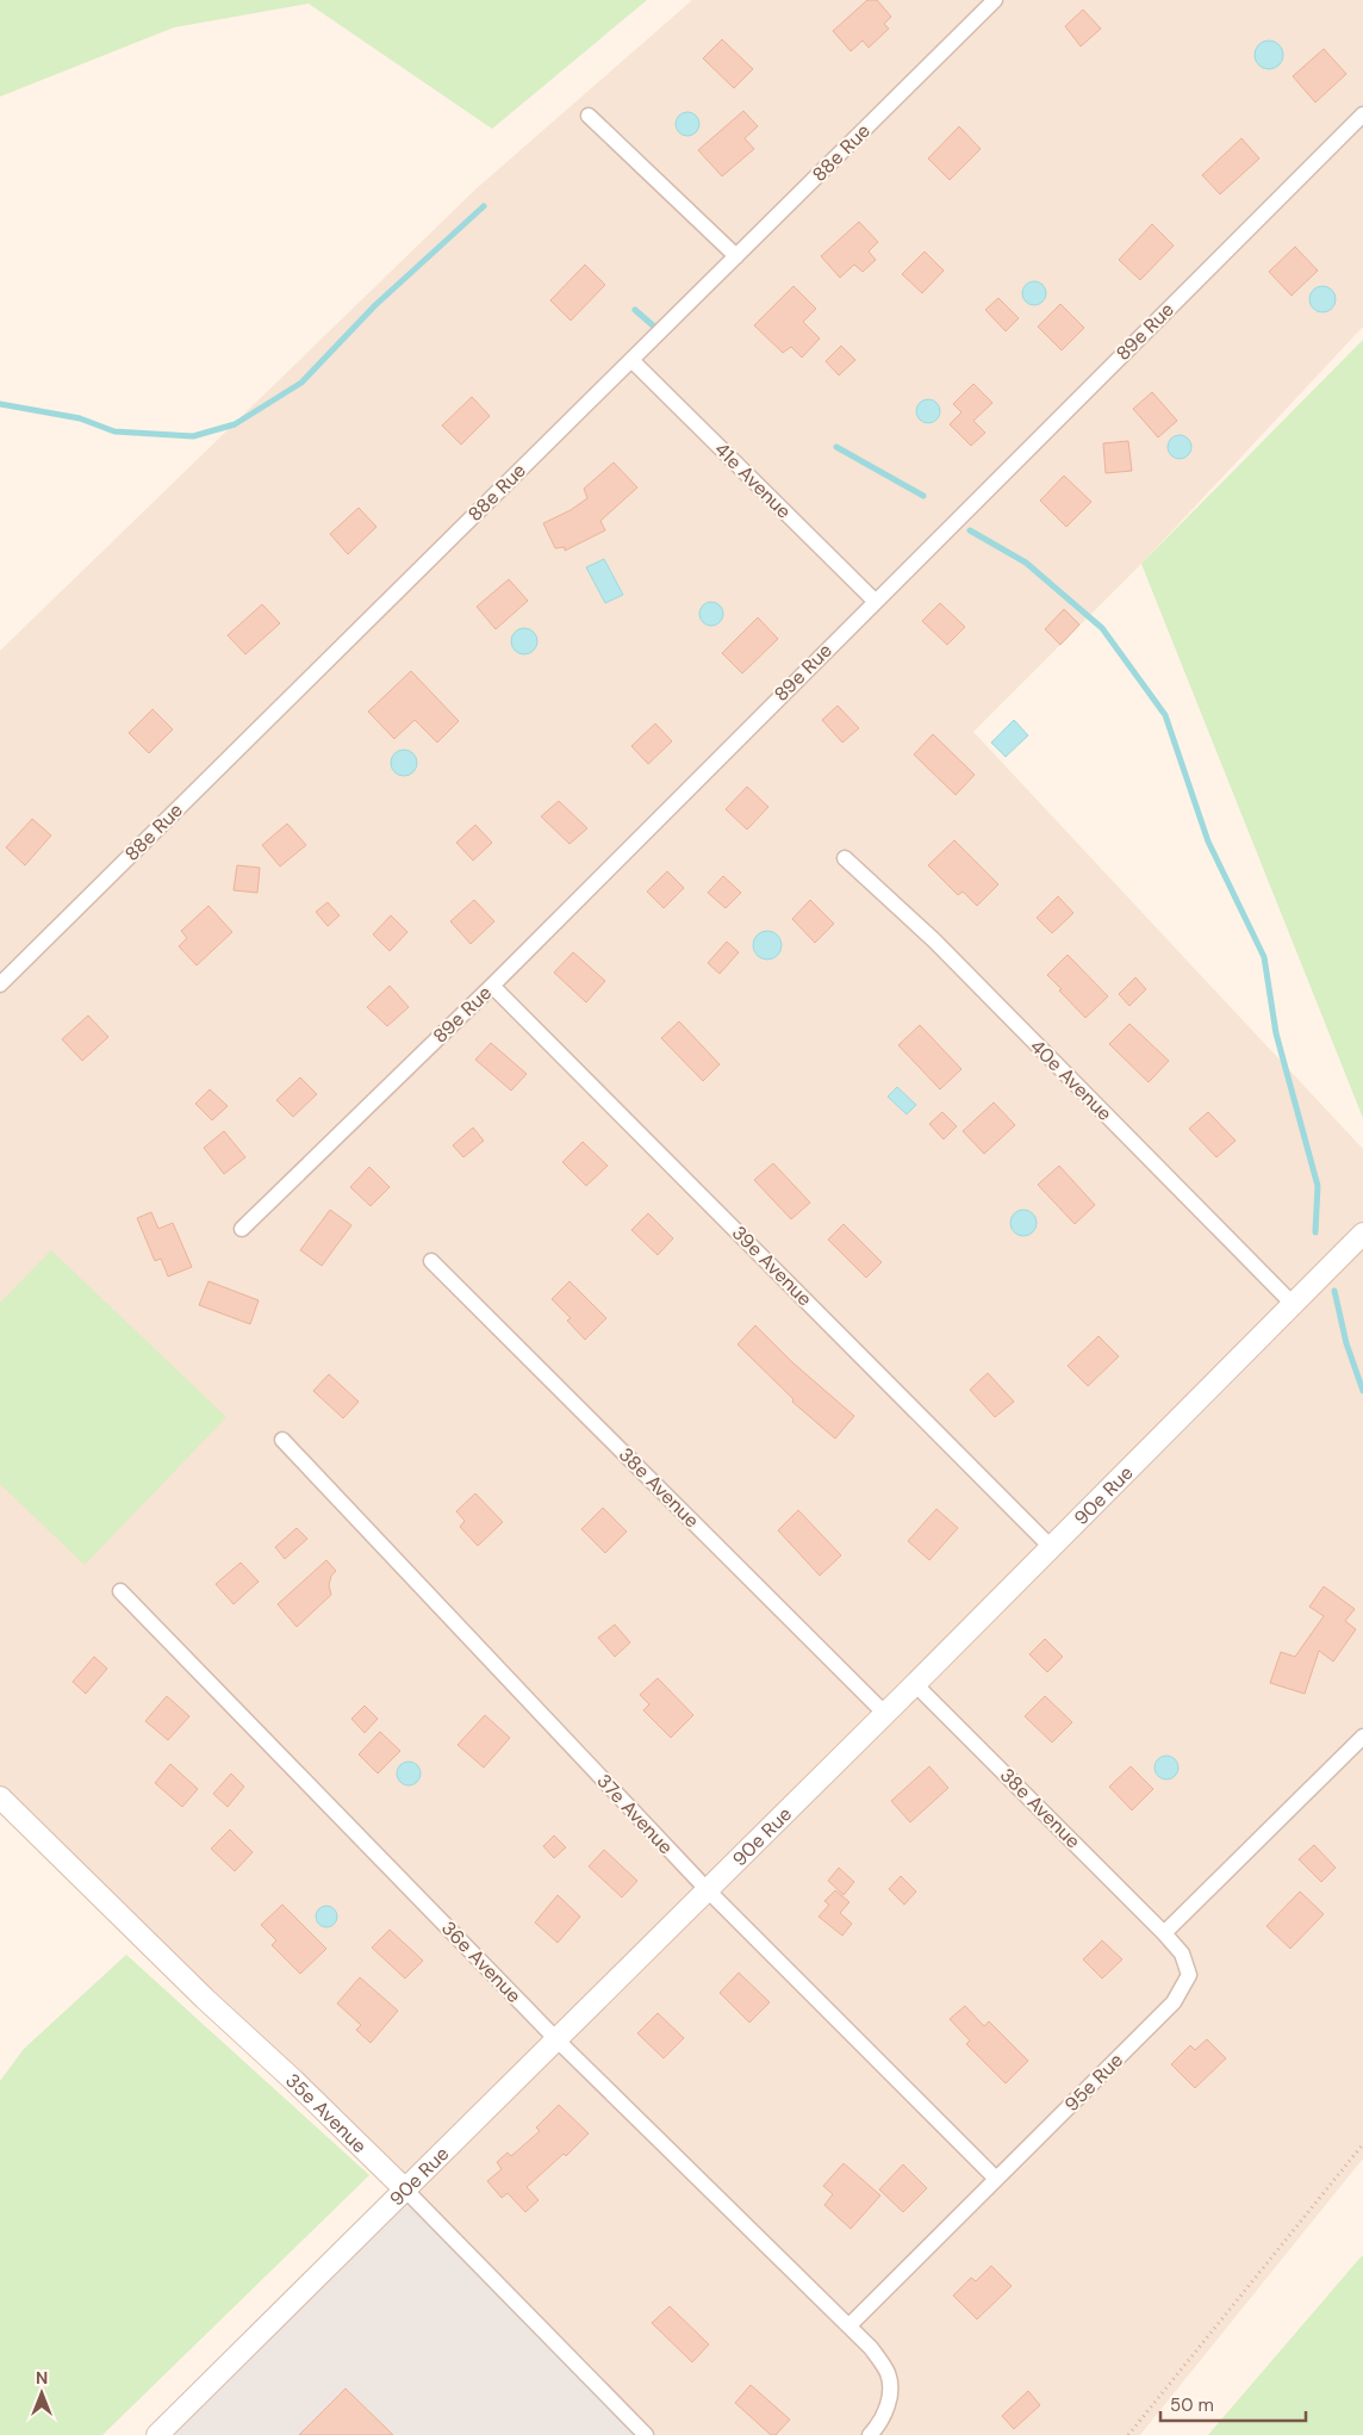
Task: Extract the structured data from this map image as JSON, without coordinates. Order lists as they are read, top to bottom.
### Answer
{
  "streets": {
    "street": [
      "88e Rue",
      "89e Rue",
      "41e Avenue",
      "40e Avenue",
      "39e Avenue",
      "38e Avenue",
      "90e Rue",
      "37e Avenue",
      "36e Avenue",
      "95e Rue",
      "35e Avenue"
    ]
  },
  "crossings": [
    ["88e Rue", "41e Avenue"],
    ["89e Rue", "41e Avenue"],
    ["89e Rue", "39e Avenue"],
    ["40e Avenue", "90e Rue"],
    ["39e Avenue", "90e Rue"],
    ["38e Avenue", "90e Rue"],
    ["38e Avenue", "95e Rue"],
    ["90e Rue", "37e Avenue"],
    ["90e Rue", "36e Avenue"],
    ["90e Rue", "35e Avenue"],
    ["37e Avenue", "95e Rue"],
    ["36e Avenue", "95e Rue"]
  ],
  "scale_bar": "50 m",
  "north": "top"
}
